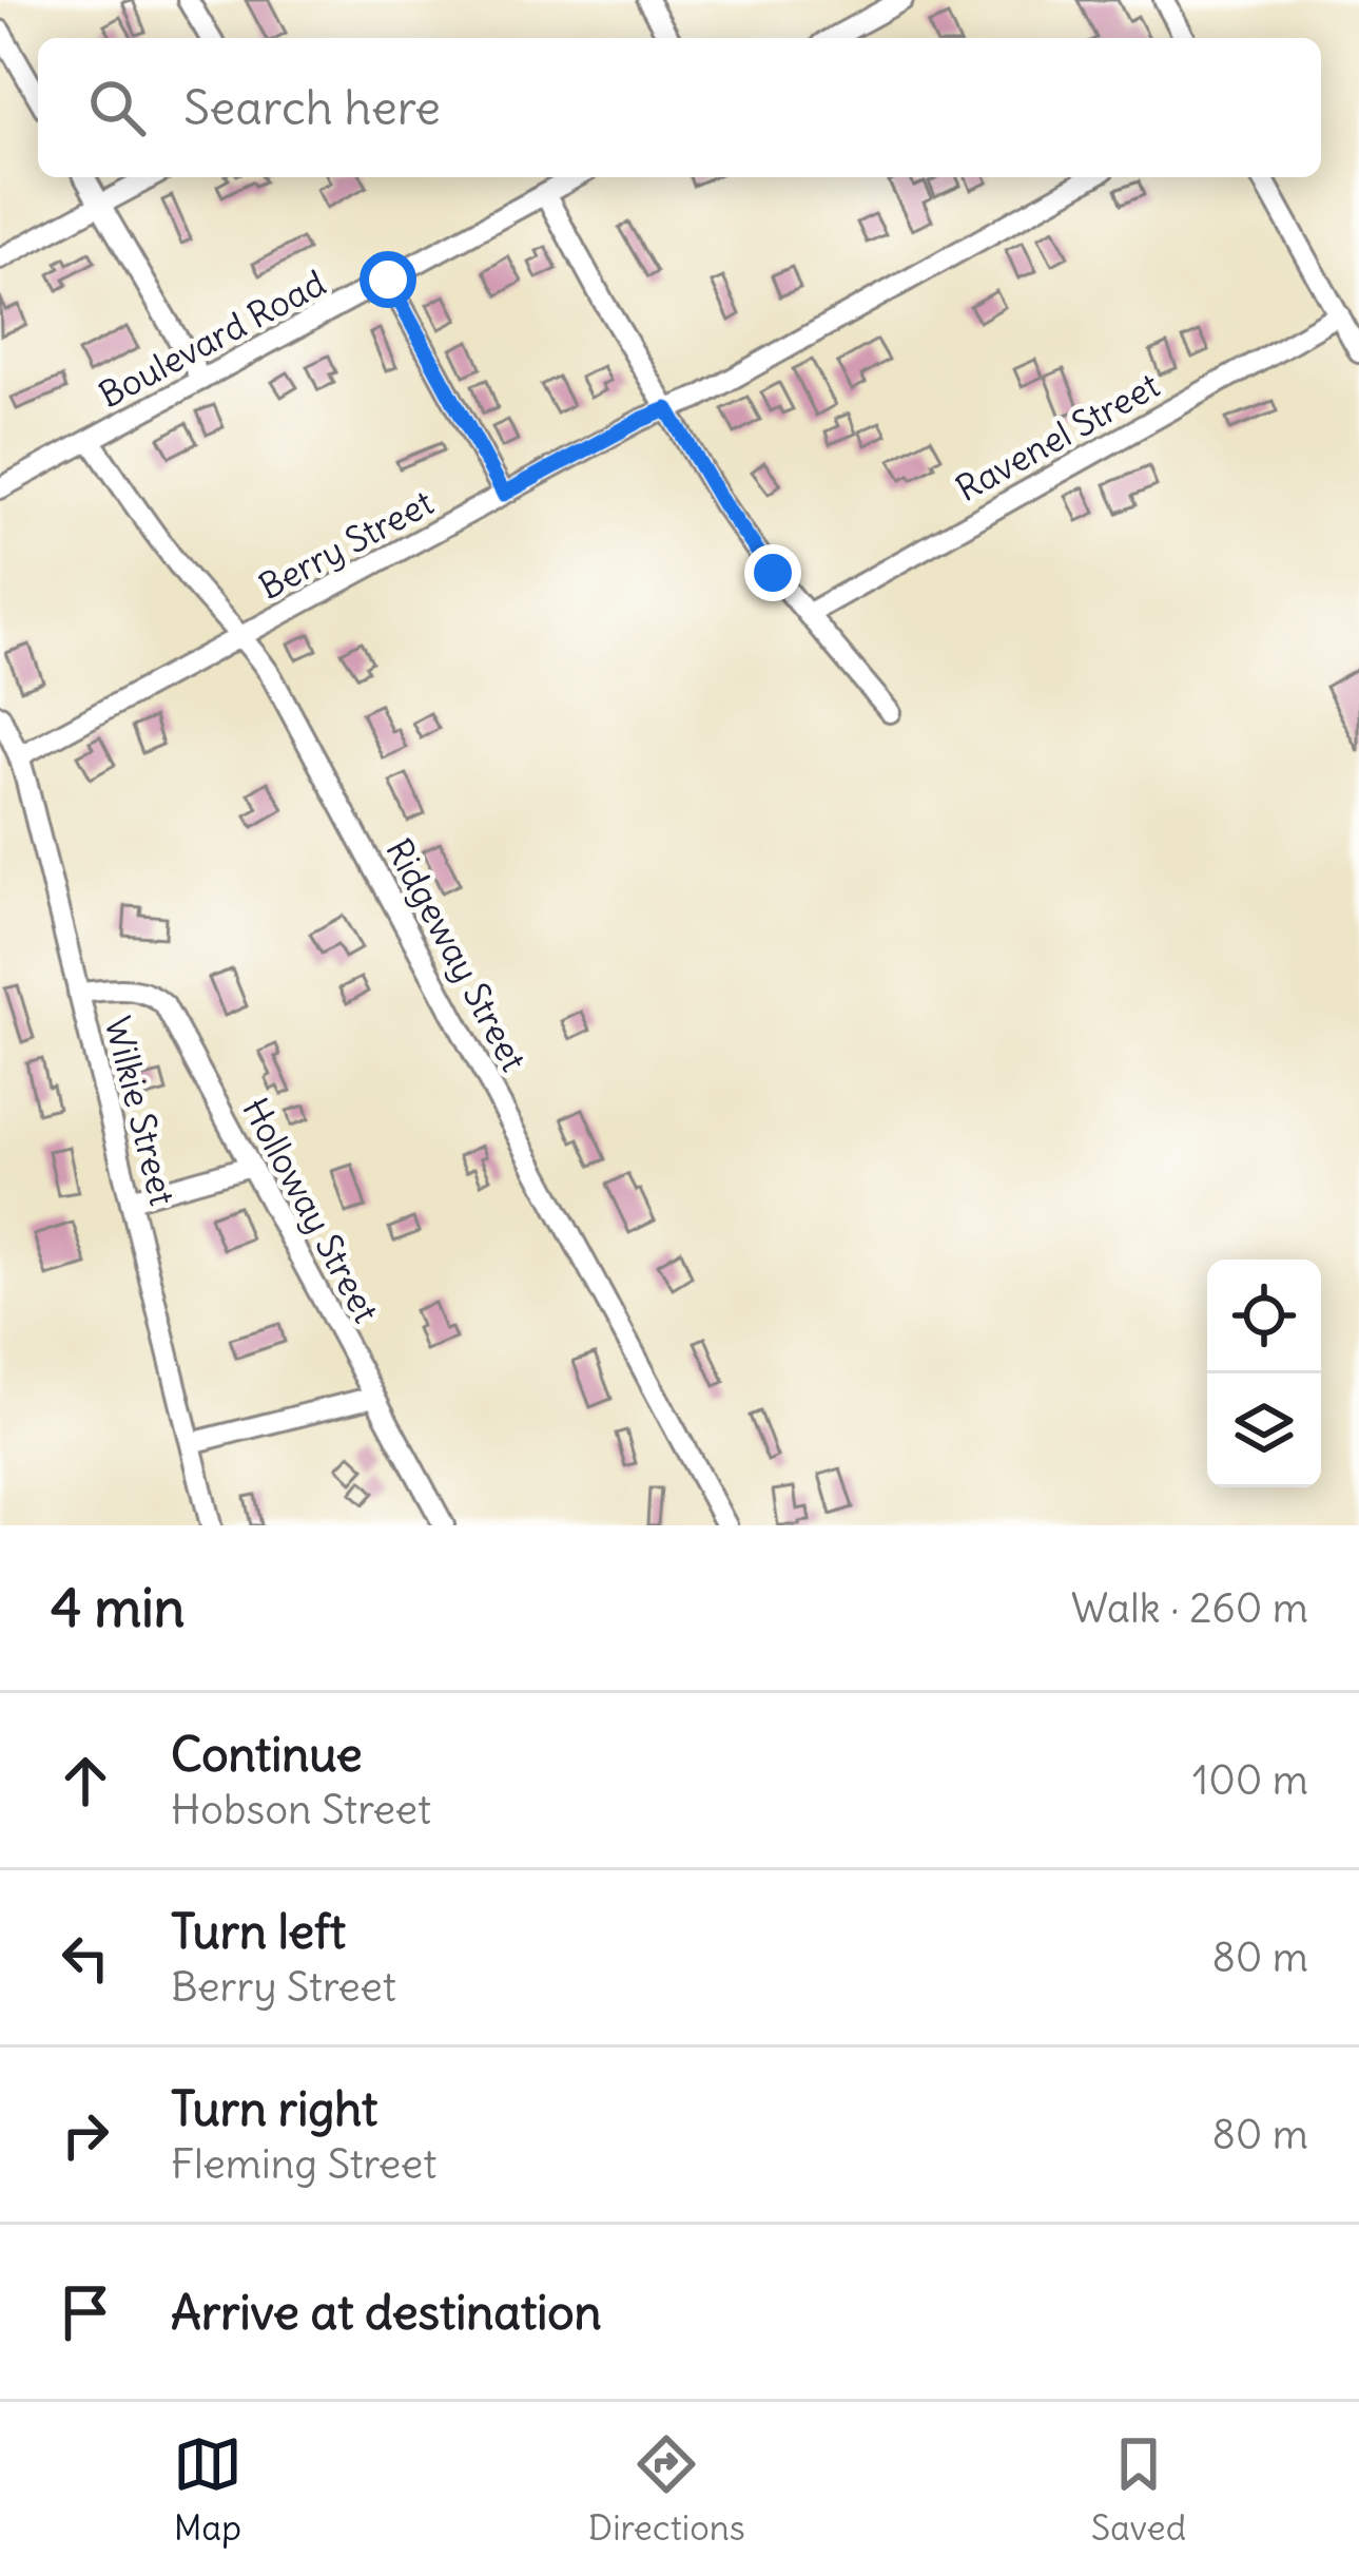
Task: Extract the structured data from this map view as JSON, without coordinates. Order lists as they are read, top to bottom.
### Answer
{
  "streets": {
    "street": [
      "Boulevard Road",
      "Ravenel Street",
      "Berry Street",
      "Ridgeway Street",
      "Wilkie Street",
      "Holloway Street"
    ]
  },
  "crossings": [
    ["Boulevard Road", "Ridgeway Street"],
    ["Berry Street", "Ridgeway Street"],
    ["Berry Street", "Wilkie Street"],
    ["Wilkie Street", "Holloway Street"]
  ],
  "page": {
    "search": "Search here",
    "heading": ["4 min", "Walk · 260 m"],
    "list": [
      ["Continue", "Hobson Street", "100 m"],
      ["Turn left", "Berry Street", "80 m"],
      ["Turn right", "Fleming Street", "80 m"],
      "Arrive at destination"
    ],
    "nav": ["Map", "Directions", "Saved"]
  }
}
